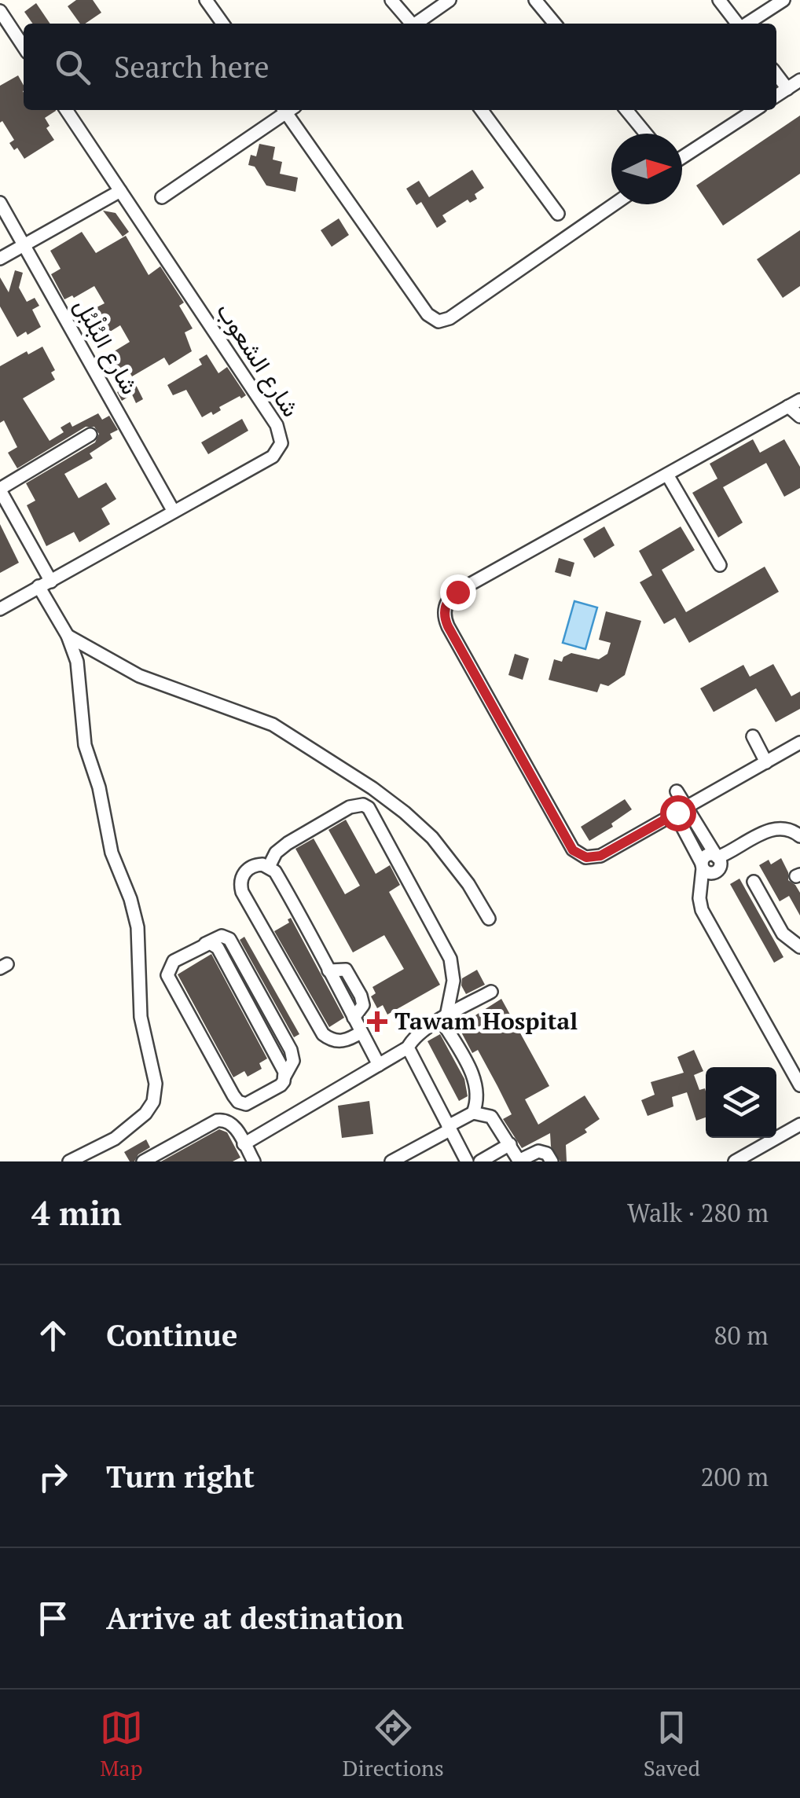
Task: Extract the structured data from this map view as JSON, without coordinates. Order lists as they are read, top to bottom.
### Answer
{
  "streets": {
    "street": ["شارع البُلْبُل", "شارع الشعوب"]
  },
  "crossings": [
    ["شارع البُلْبُل", "شارع الشعوب"]
  ],
  "places": {
    "health": ["Tawam Hospital"]
  },
  "north": "right",
  "page": {
    "search": "Search here",
    "heading": ["4 min", "Walk · 280 m"],
    "list": [
      ["Continue", "80 m"],
      ["Turn right", "200 m"],
      "Arrive at destination"
    ],
    "nav": ["Map", "Directions", "Saved"]
  }
}
